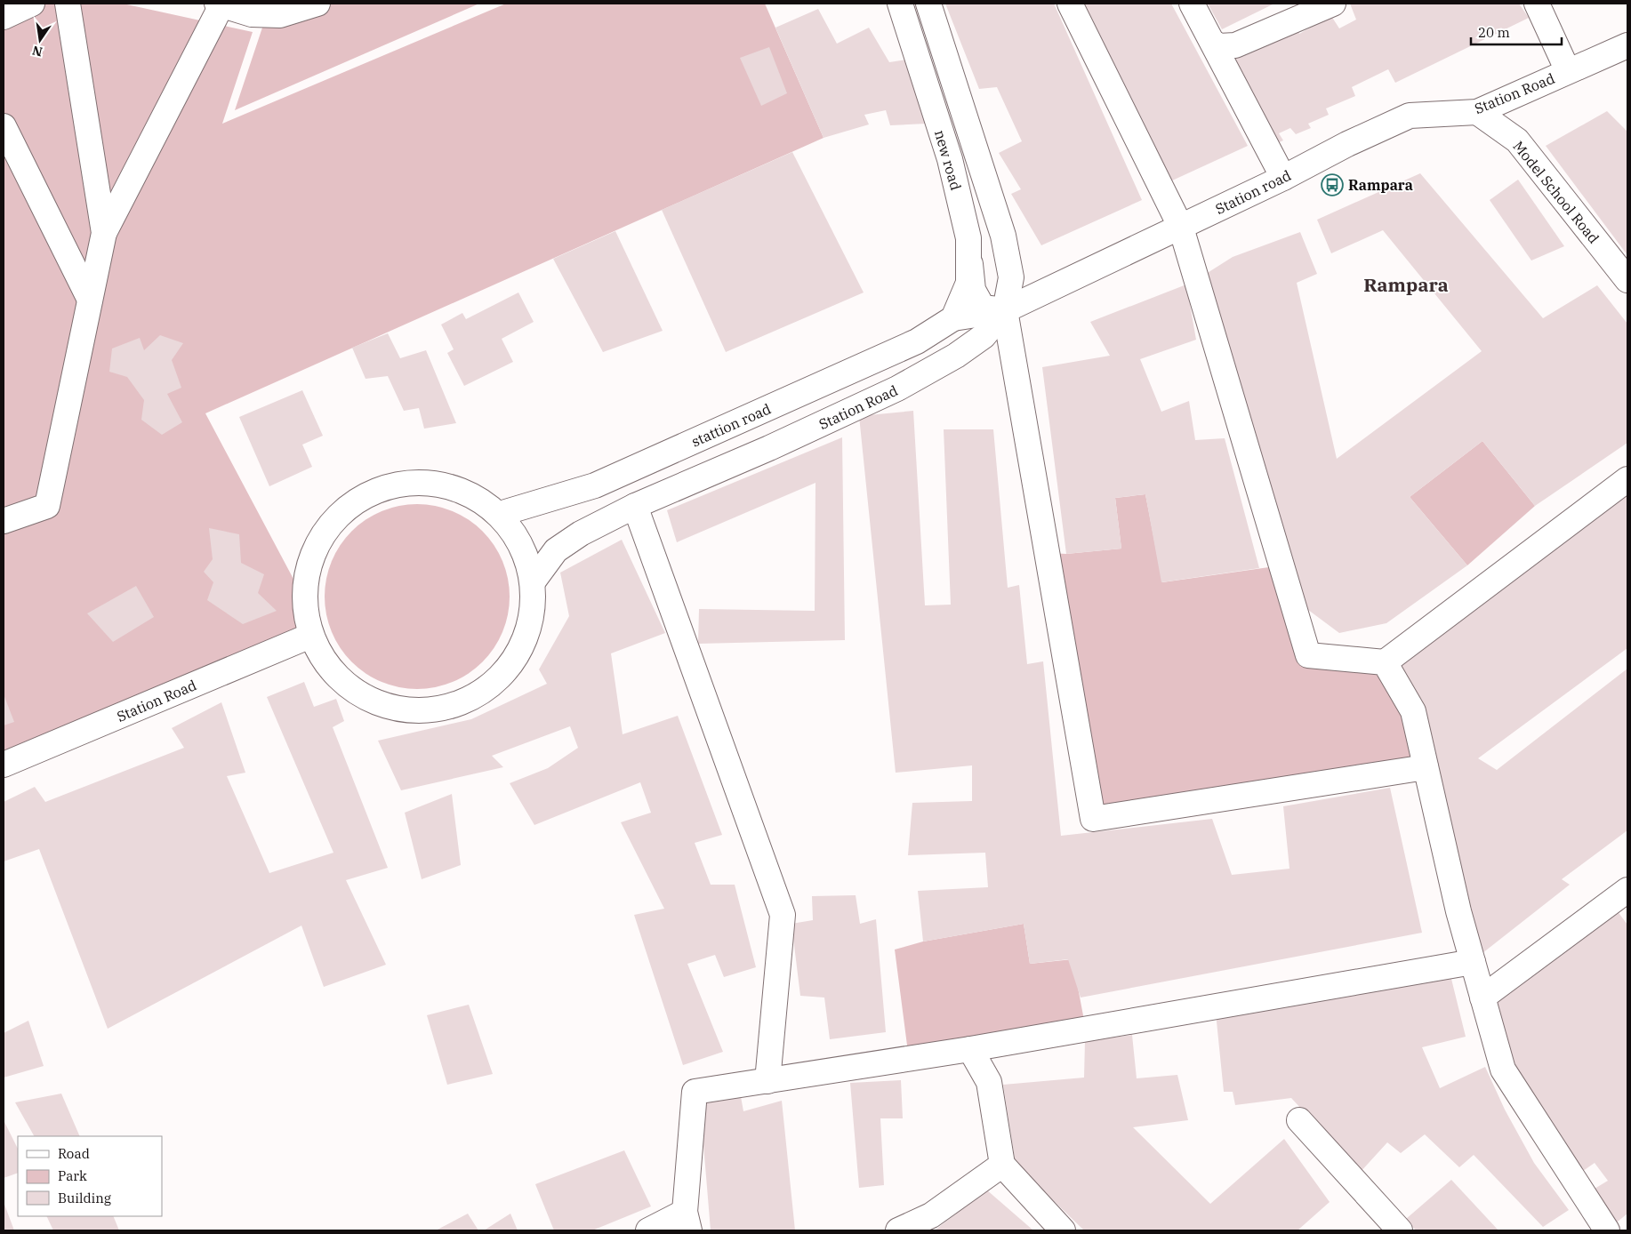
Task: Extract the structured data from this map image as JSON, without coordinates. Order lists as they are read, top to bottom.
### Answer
{
  "streets": {
    "street": [
      "Station Road",
      "new road",
      "Station road",
      "Model School Road",
      "stattion road"
    ]
  },
  "crossings": [
    ["Station Road", "new road"],
    ["Station Road", "Station road"],
    ["Station Road", "Model School Road"],
    ["new road", "stattion road"]
  ],
  "districts": ["Rampara"],
  "places": {
    "bus stop": ["Rampara"]
  },
  "legend": ["Road", "Park", "Building"],
  "scale_bar": "20 m",
  "north": "bottom"
}
